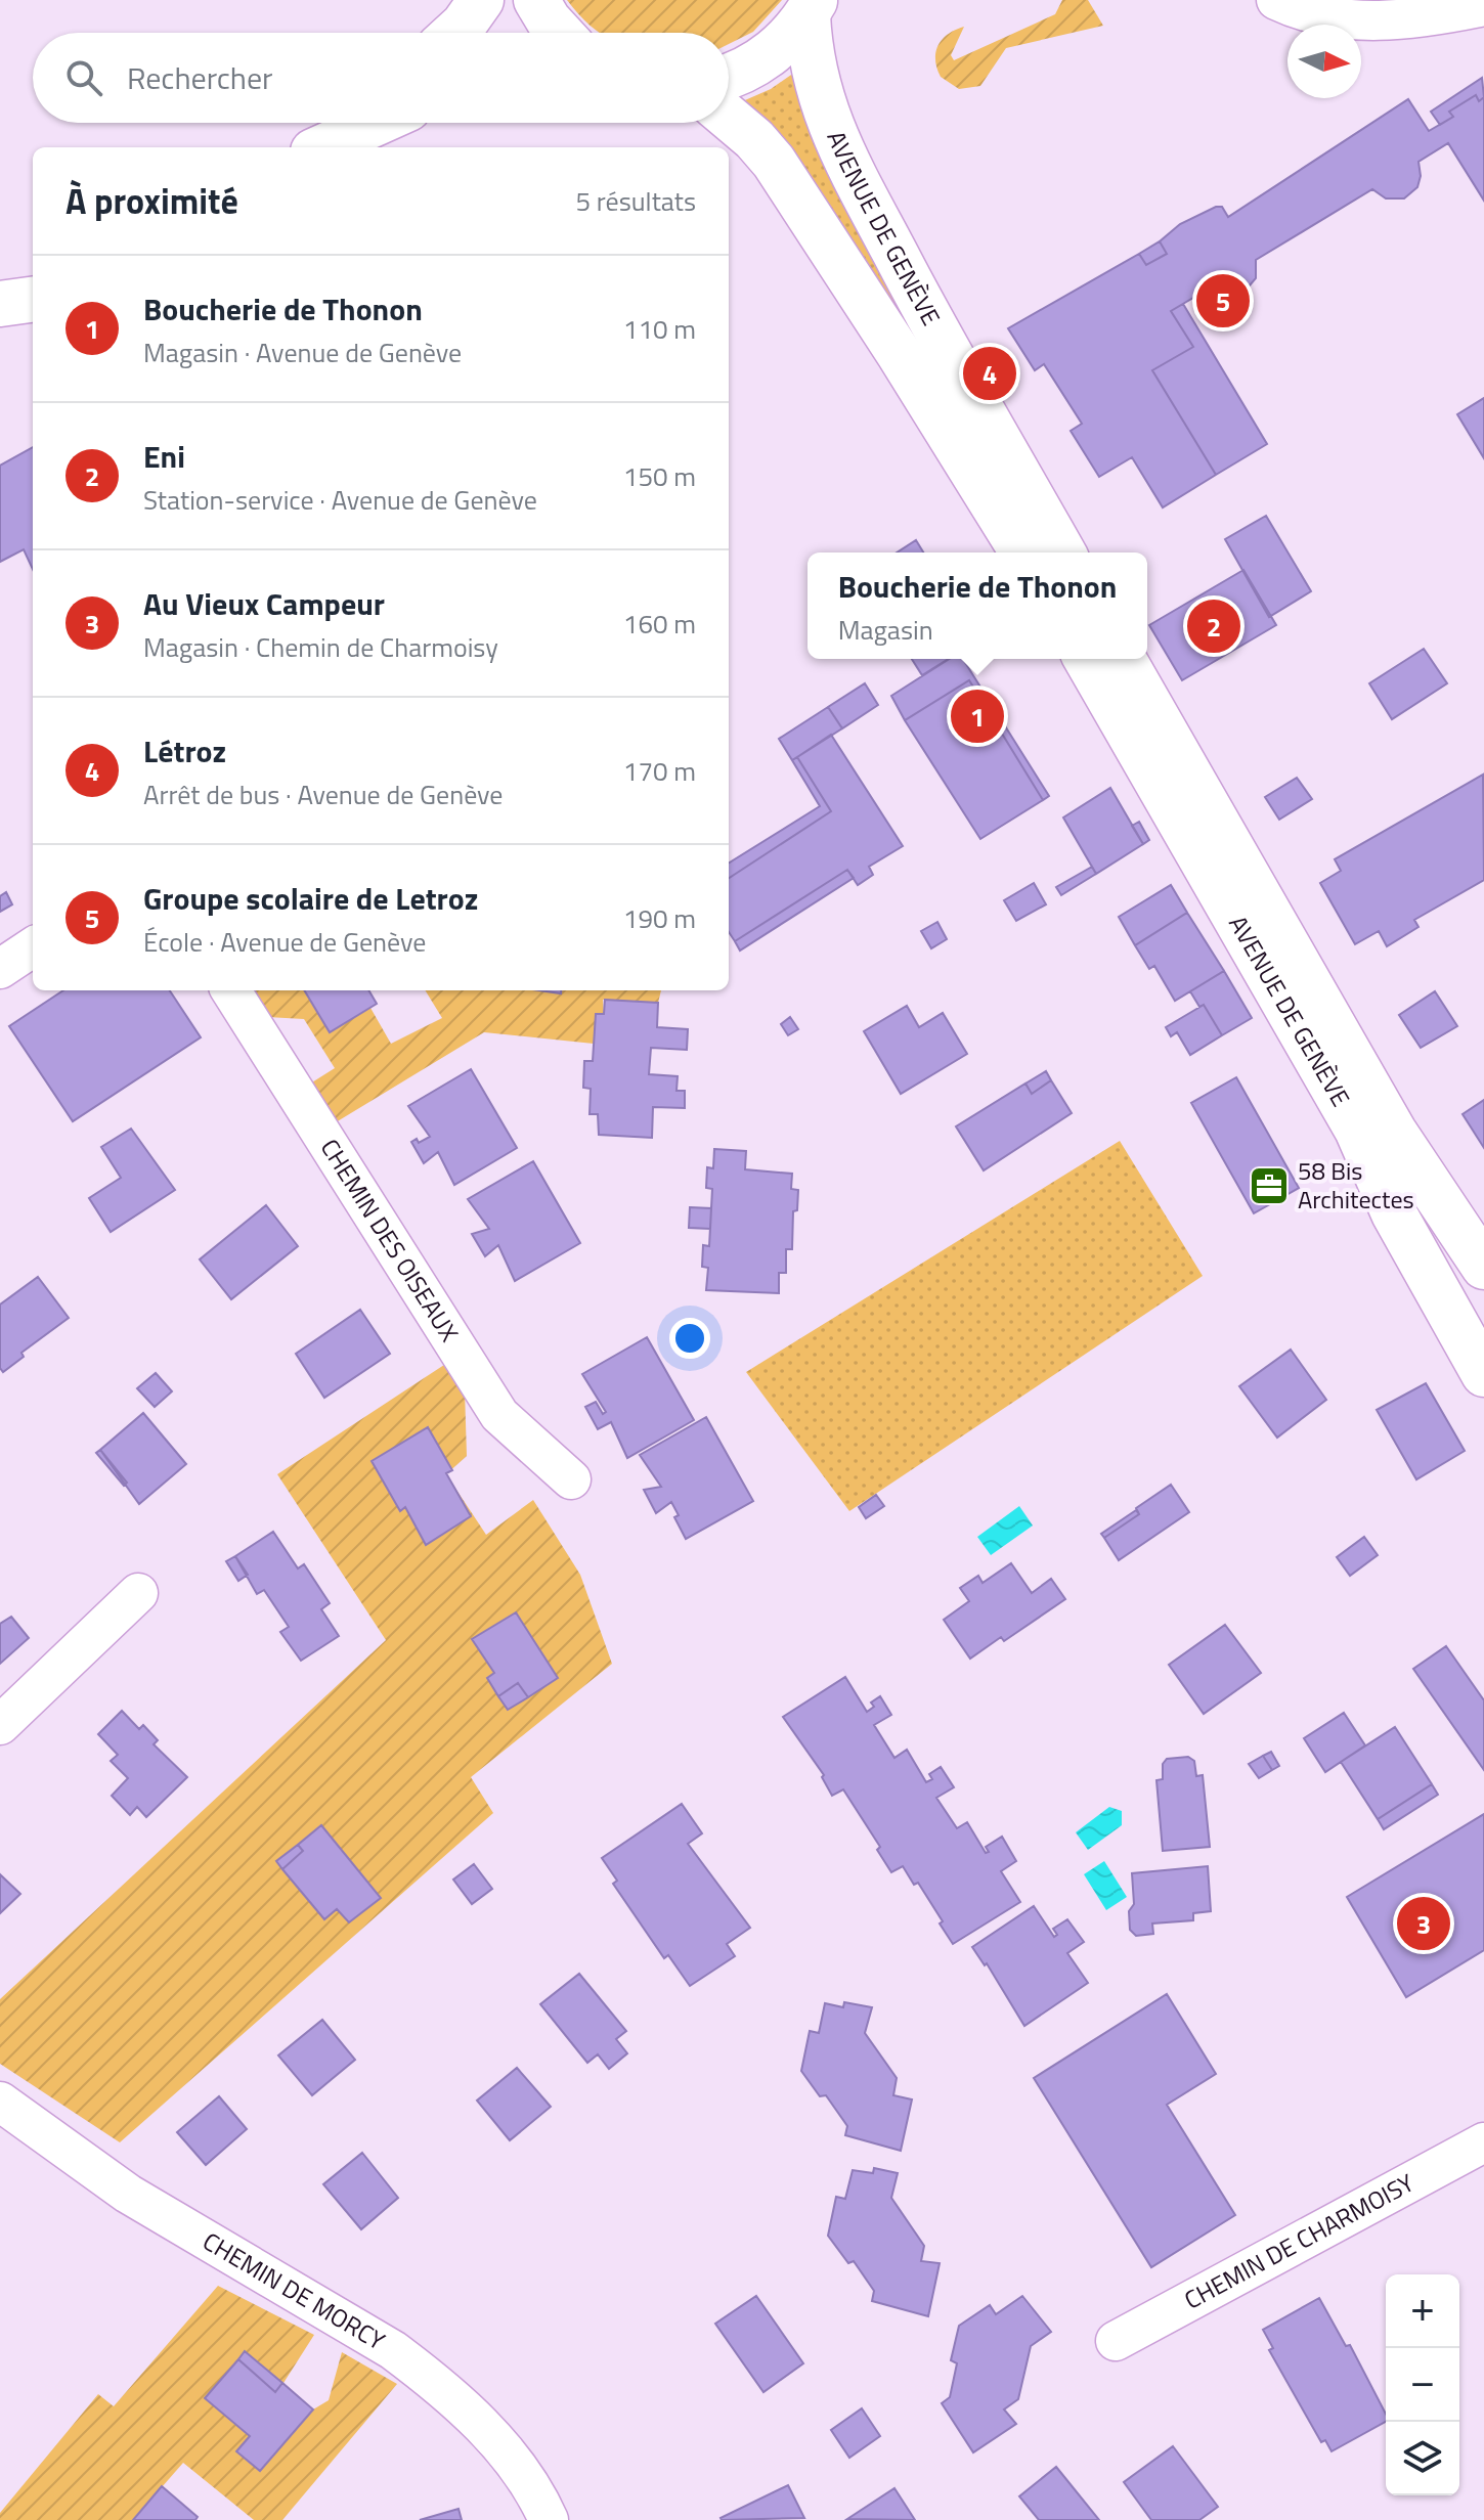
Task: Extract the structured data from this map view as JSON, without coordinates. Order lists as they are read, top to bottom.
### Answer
{
  "streets": {
    "main road": ["AVENUE DE GENÈVE"],
    "street": ["CHEMIN DES OISEAUX", "CHEMIN DE CHARMOISY", "CHEMIN DE MORCY"]
  },
  "places": {
    "office": ["58 Bis Architectes"]
  },
  "north": "right",
  "page": {
    "search": "Rechercher",
    "heading": ["À proximité", "5 résultats"],
    "list": [
      {
        "mark": "1",
        "name": "Boucherie de Thonon",
        "note": "Magasin · Avenue de Genève",
        "value": "110 m"
      },
      {
        "mark": "2",
        "name": "Eni",
        "note": "Station-service · Avenue de Genève",
        "value": "150 m"
      },
      {
        "mark": "3",
        "name": "Au Vieux Campeur",
        "note": "Magasin · Chemin de Charmoisy",
        "value": "160 m"
      },
      {
        "mark": "4",
        "name": "Létroz",
        "note": "Arrêt de bus · Avenue de Genève",
        "value": "170 m"
      },
      {
        "mark": "5",
        "name": "Groupe scolaire de Letroz",
        "note": "École · Avenue de Genève",
        "value": "190 m"
      }
    ],
    "pins": [
      "5",
      "4",
      "2",
      "1",
      "3"
    ],
    "popup": ["Boucherie de Thonon", "Magasin"],
    "map_buttons": ["+", "−"]
  }
}
